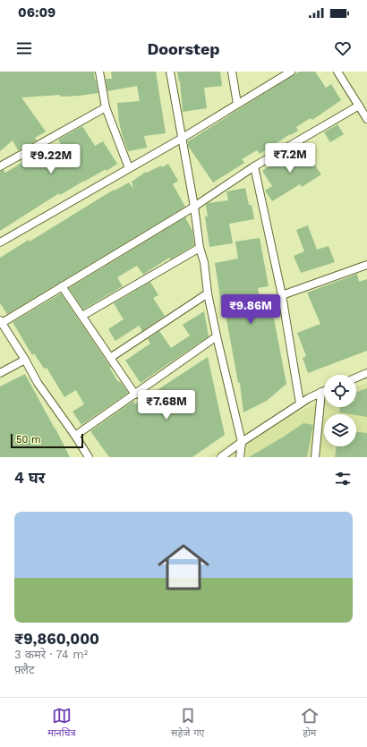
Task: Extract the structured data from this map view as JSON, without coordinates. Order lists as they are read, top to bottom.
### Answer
{
  "scale_bar": "50 m",
  "page": {
    "status": "06:09",
    "header": "Doorstep",
    "price": [
      "₹7.2M",
      "₹9.22M",
      "₹9.86M",
      "₹7.68M"
    ],
    "scale": "50 m",
    "heading": "4 घर",
    "list": [
      {
        "name": "₹9,860,000",
        "note": "3 कमरे · 74 m² · फ़्लैट"
      }
    ],
    "tabs": ["मानचित्र", "सहेजे गए", "होम"]
  }
}
